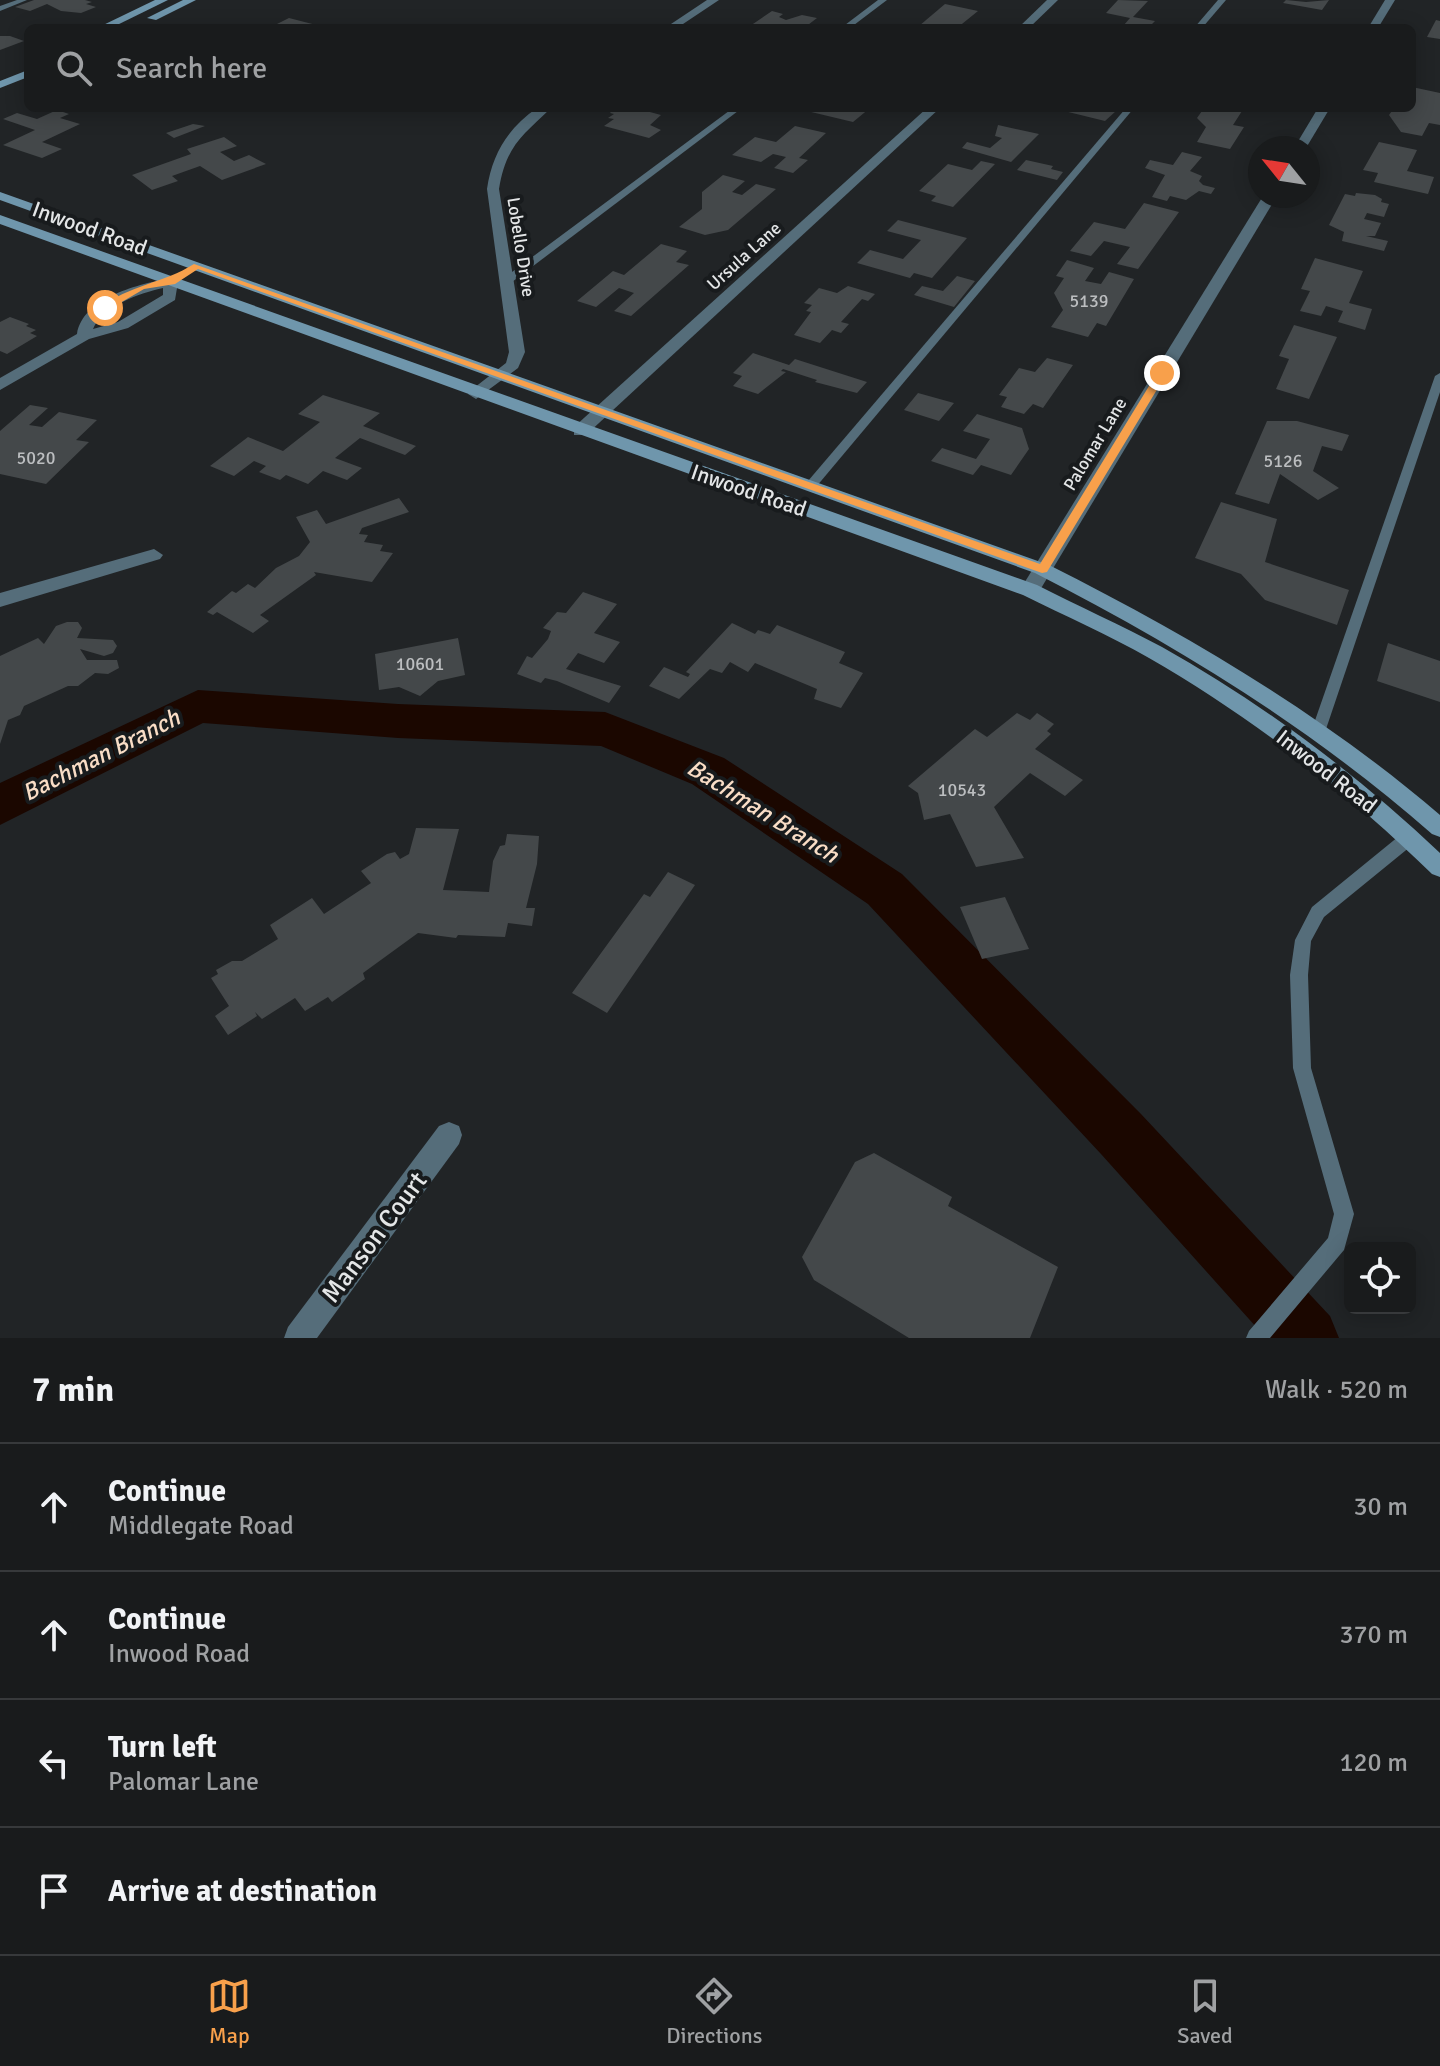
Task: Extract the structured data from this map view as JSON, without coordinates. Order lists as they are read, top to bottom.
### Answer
{
  "streets": {
    "main road": ["Inwood Road"],
    "street": [
      "Lobello Drive",
      "Ursula Lane",
      "Palomar Lane",
      "Manson Court"
    ]
  },
  "crossings": [
    ["Inwood Road", "Lobello Drive"],
    ["Inwood Road", "Ursula Lane"],
    ["Inwood Road", "Palomar Lane"]
  ],
  "water": ["Bachman Branch"],
  "house_numbers": [
    "5139",
    "5020",
    "5126",
    "10601",
    "10543"
  ],
  "north": "top left",
  "page": {
    "search": "Search here",
    "heading": ["7 min", "Walk · 520 m"],
    "list": [
      ["Continue", "Middlegate Road", "30 m"],
      ["Continue", "Inwood Road", "370 m"],
      ["Turn left", "Palomar Lane", "120 m"],
      "Arrive at destination"
    ],
    "nav": ["Map", "Directions", "Saved"]
  }
}
